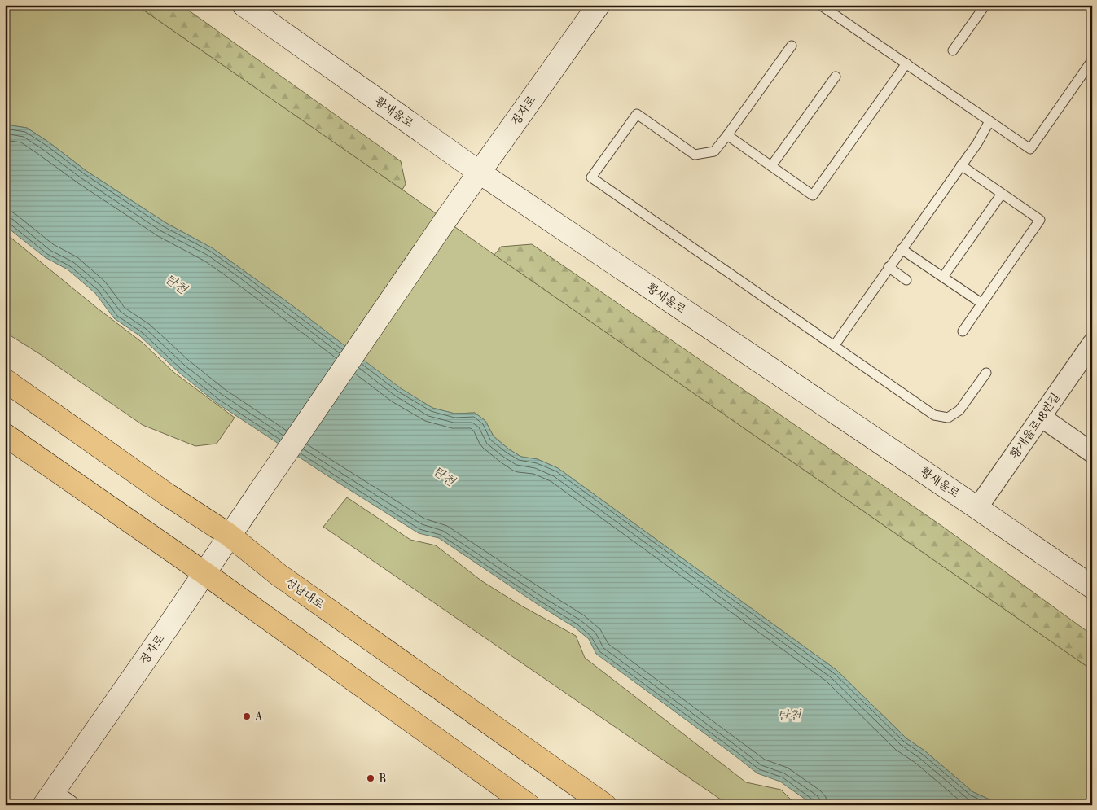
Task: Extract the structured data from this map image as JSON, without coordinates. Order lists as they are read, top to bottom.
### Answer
{
  "streets": {
    "main road": ["정자로", "황새울로", "성남대로"],
    "street": ["황새울로18번길"]
  },
  "crossings": [
    ["정자로", "황새울로"],
    ["정자로", "성남대로"],
    ["황새울로", "황새울로18번길"]
  ],
  "water": ["탄천"],
  "places": ["A", "B"]
}
